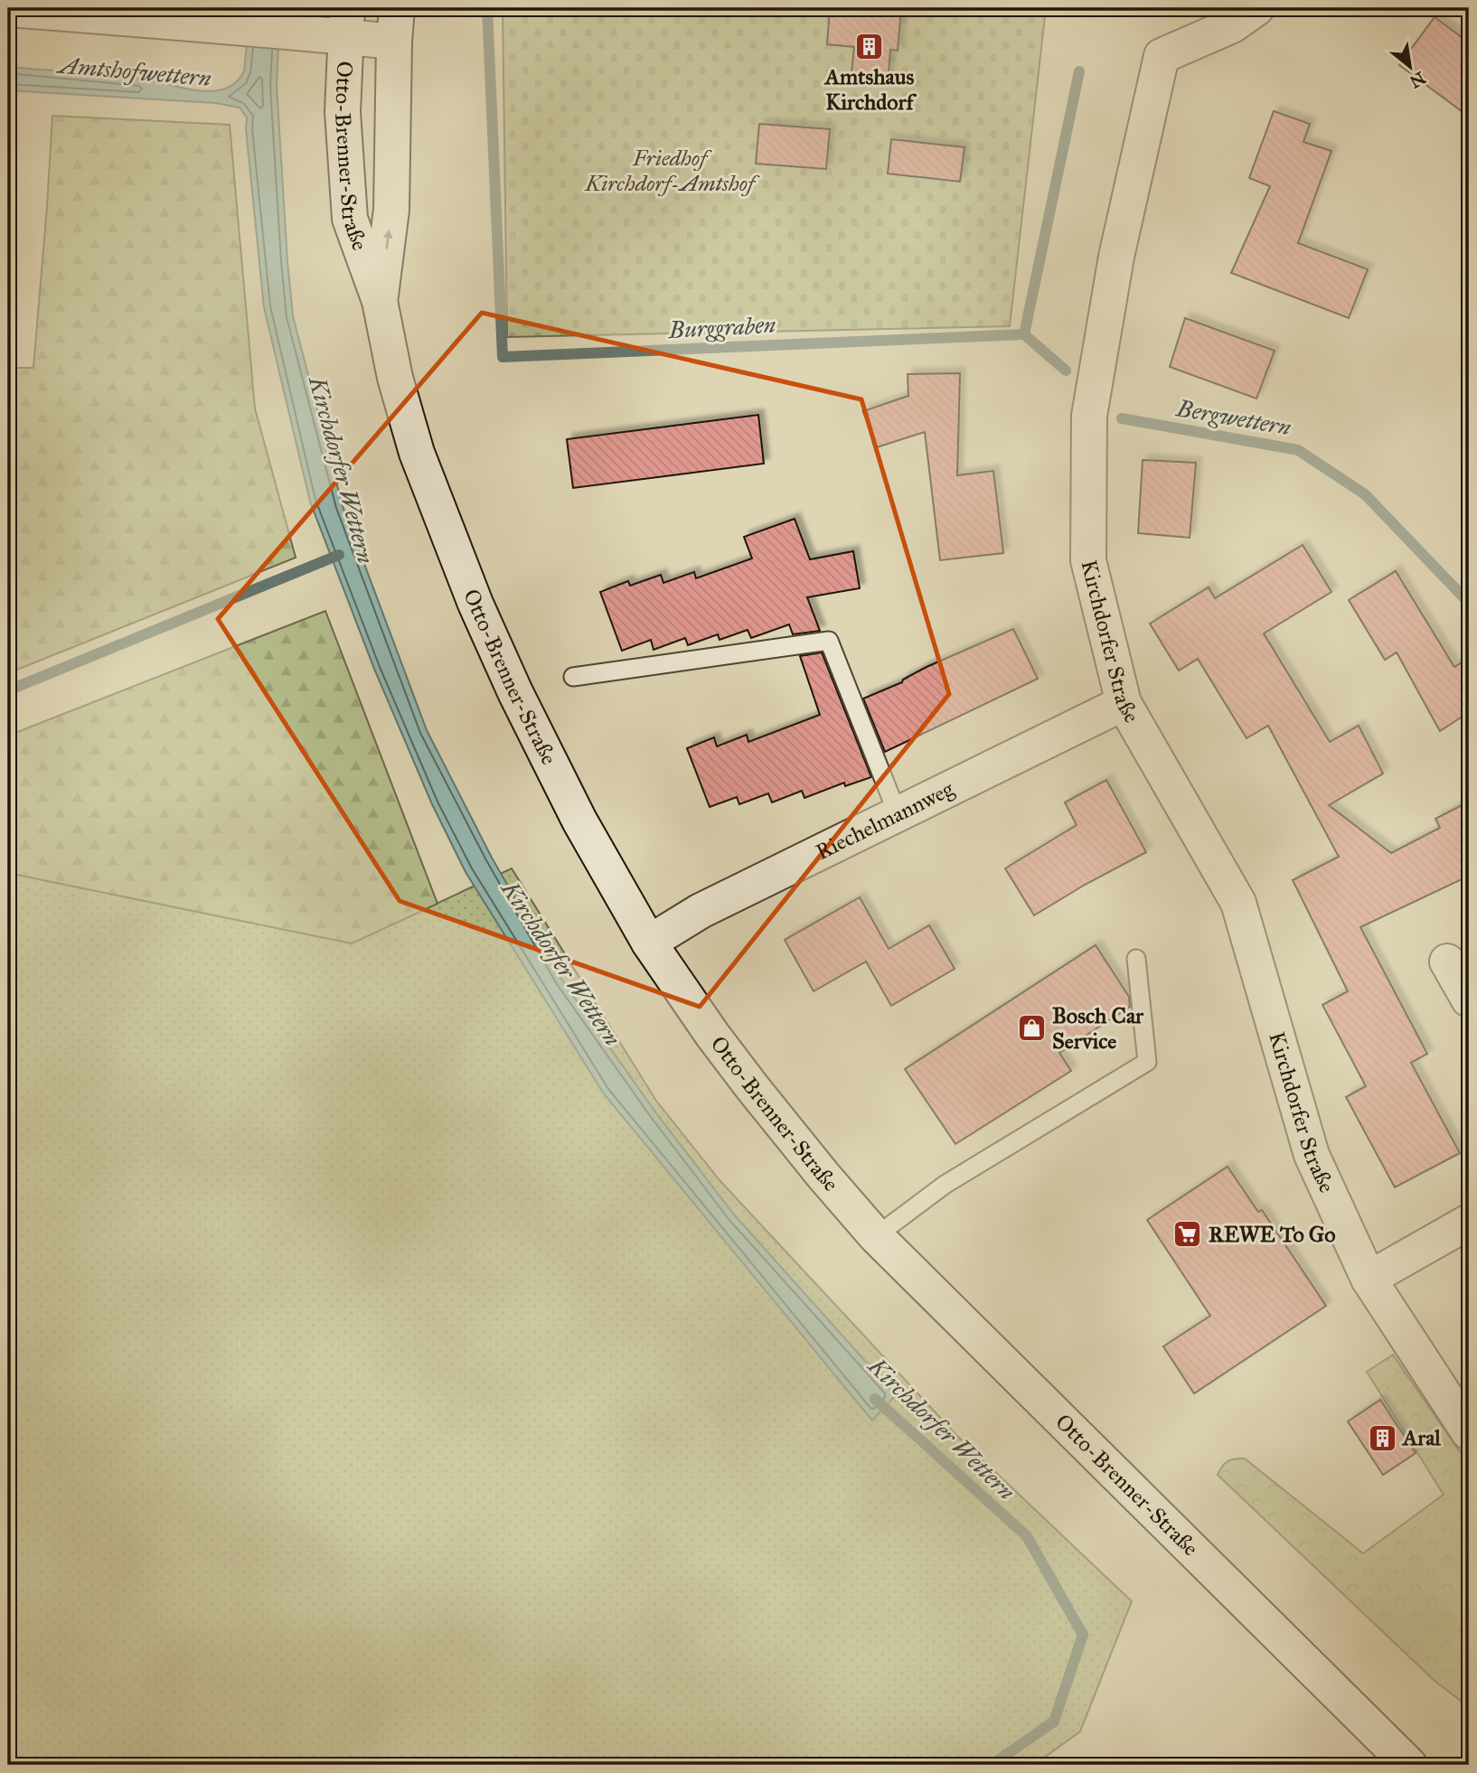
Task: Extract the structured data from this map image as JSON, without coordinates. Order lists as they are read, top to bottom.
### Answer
{
  "streets": {
    "street": ["Otto-Brenner-Straße", "Kirchdorfer Straße", "Riechelmannweg"]
  },
  "crossings": [
    ["Otto-Brenner-Straße", "Riechelmannweg"],
    ["Kirchdorfer Straße", "Riechelmannweg"]
  ],
  "water": [
    "Amtshofwettern",
    "Burggraben",
    "Bergwettern",
    "Kirchdorfer Wettern"
  ],
  "parks": ["Friedhof Kirchdorf-Amtshof"],
  "places": {
    "building": ["Amtshaus Kirchdorf", "Aral"],
    "shop": ["Bosch Car Service"],
    "supermarket": ["REWE To Go"]
  },
  "north": "bottom right"
}
